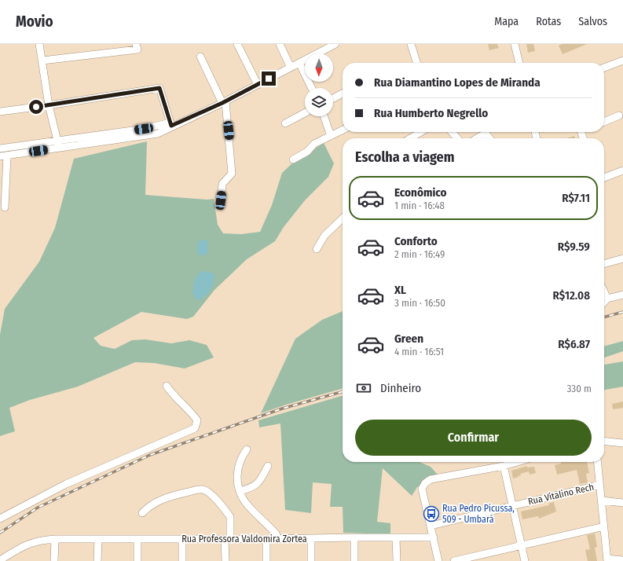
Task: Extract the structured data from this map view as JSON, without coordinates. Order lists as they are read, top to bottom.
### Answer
{
  "streets": {
    "street": ["Rua Vitalino Rech", "Rua Professora Valdomira Zortea"]
  },
  "places": {
    "bus stop": ["Rua Pedro Picussa, 509 - Umbará"]
  },
  "north": "bottom",
  "page": {
    "header": "Movio",
    "nav": ["Mapa", "Rotas", "Salvos"],
    "banner": ["Rua Diamantino Lopes de Miranda", "Rua Humberto Negrello"],
    "heading": "Escolha a viagem",
    "list": [
      {
        "name": "Econômico",
        "note": "1 min · 16:48",
        "value": "R$7.11"
      },
      {
        "name": "Conforto",
        "note": "2 min · 16:49",
        "value": "R$9.59"
      },
      {
        "name": "XL",
        "note": "3 min · 16:50",
        "value": "R$12.08"
      },
      {
        "name": "Green",
        "note": "4 min · 16:51",
        "value": "R$6.87"
      }
    ],
    "pay": ["Dinheiro", "330 m"],
    "buttons": "Confirmar"
  }
}
